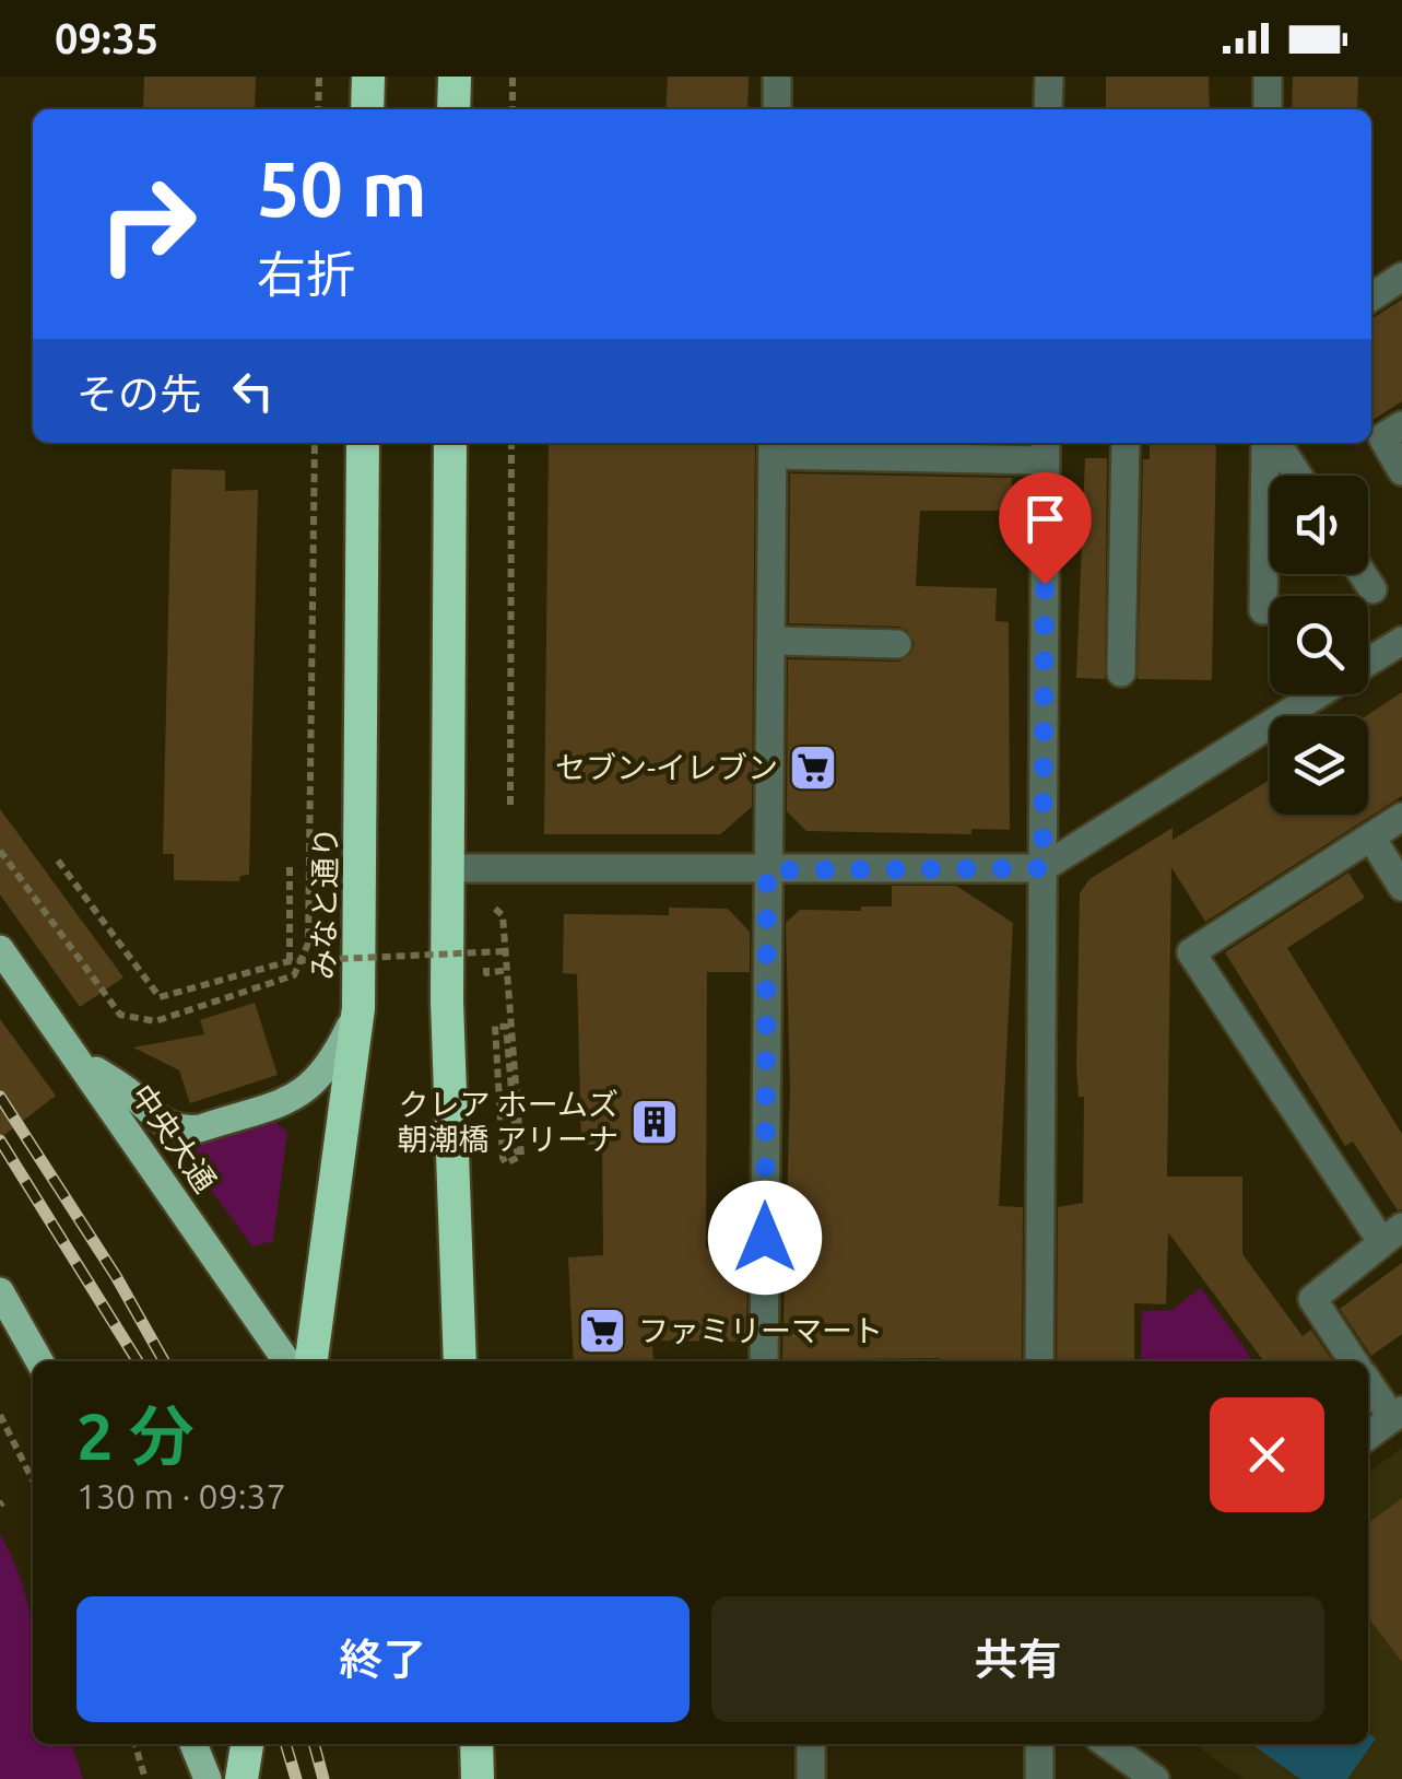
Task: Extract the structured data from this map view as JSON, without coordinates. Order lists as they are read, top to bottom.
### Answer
{
  "streets": {
    "highway": ["みなと通り"],
    "main road": ["中央大通"]
  },
  "places": {
    "supermarket": ["セブン-イレブン", "ファミリーマート"],
    "building": ["クレア ホームズ 朝潮橋 アリーナ"]
  },
  "page": {
    "status": "09:35",
    "turn": ["50 m", "右折"],
    "then": "その先",
    "heading": ["2 分", "130 m · 09:37"],
    "buttons": ["終了", "共有"]
  }
}
